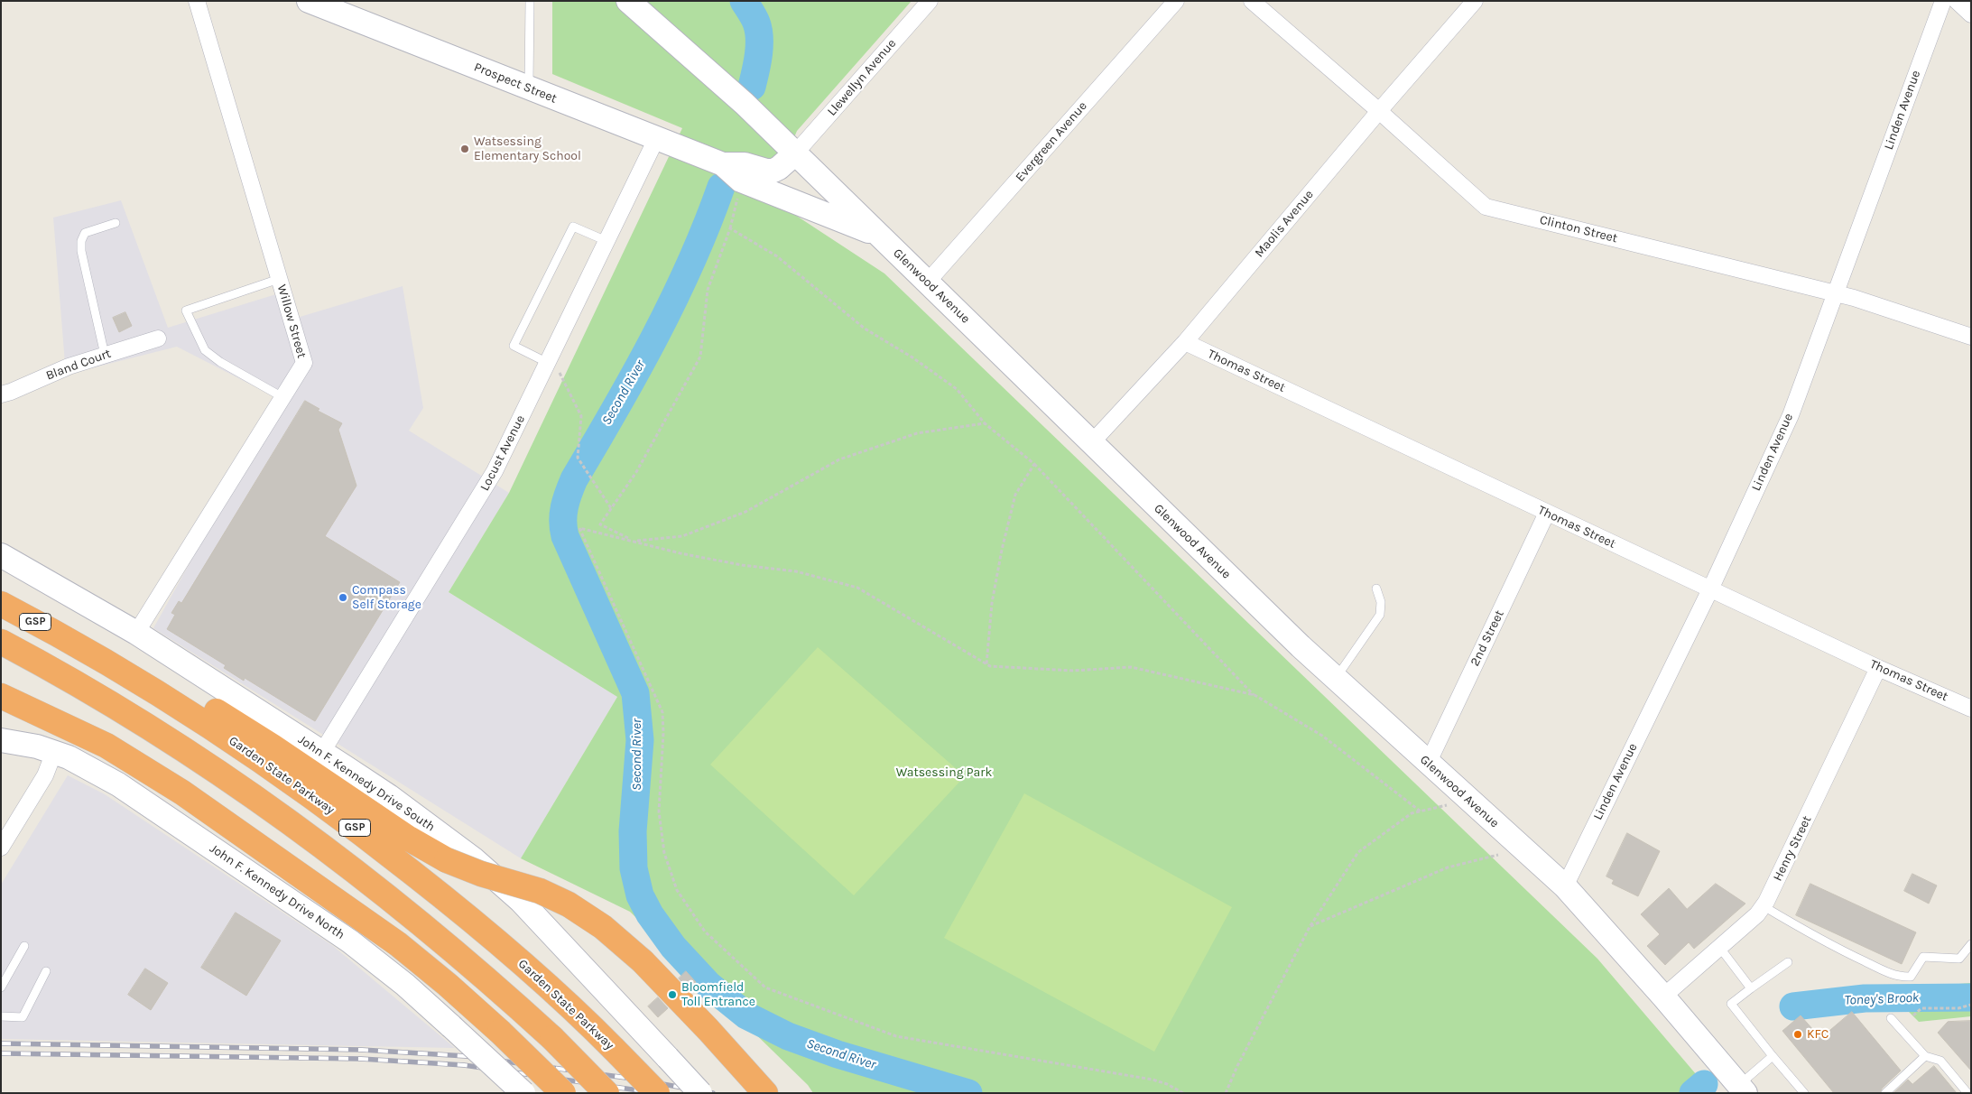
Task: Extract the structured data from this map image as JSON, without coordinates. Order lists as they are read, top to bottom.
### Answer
{
  "streets": {
    "highway": ["GSP", "Garden State Parkway"],
    "street": [
      "Llewellyn Avenue",
      "Prospect Street",
      "Linden Avenue",
      "Evergreen Avenue",
      "Maolis Avenue",
      "Clinton Street",
      "Glenwood Avenue",
      "Willow Street",
      "Bland Court",
      "Thomas Street",
      "Locust Avenue",
      "2nd Street",
      "John F. Kennedy Drive South",
      "Henry Street",
      "John F. Kennedy Drive North"
    ]
  },
  "crossings": [
    ["Llewellyn Avenue", "Prospect Street"],
    ["Llewellyn Avenue", "Glenwood Avenue"],
    ["Prospect Street", "Glenwood Avenue"],
    ["Prospect Street", "Locust Avenue"],
    ["Linden Avenue", "Clinton Street"],
    ["Linden Avenue", "Glenwood Avenue"],
    ["Linden Avenue", "Thomas Street"],
    ["Evergreen Avenue", "Glenwood Avenue"],
    ["Maolis Avenue", "Clinton Street"],
    ["Maolis Avenue", "Glenwood Avenue"],
    ["Maolis Avenue", "Thomas Street"],
    ["Glenwood Avenue", "2nd Street"],
    ["Glenwood Avenue", "Henry Street"],
    ["Willow Street", "John F. Kennedy Drive South"],
    ["Thomas Street", "2nd Street"],
    ["Thomas Street", "Henry Street"],
    ["Locust Avenue", "John F. Kennedy Drive South"]
  ],
  "water": ["Second River", "Toney's Brook"],
  "parks": ["Watsessing Park"],
  "places": [
    "Watsessing Elementary School",
    "Compass Self Storage",
    "Bloomfield Toll Entrance",
    "KFC"
  ]
}
